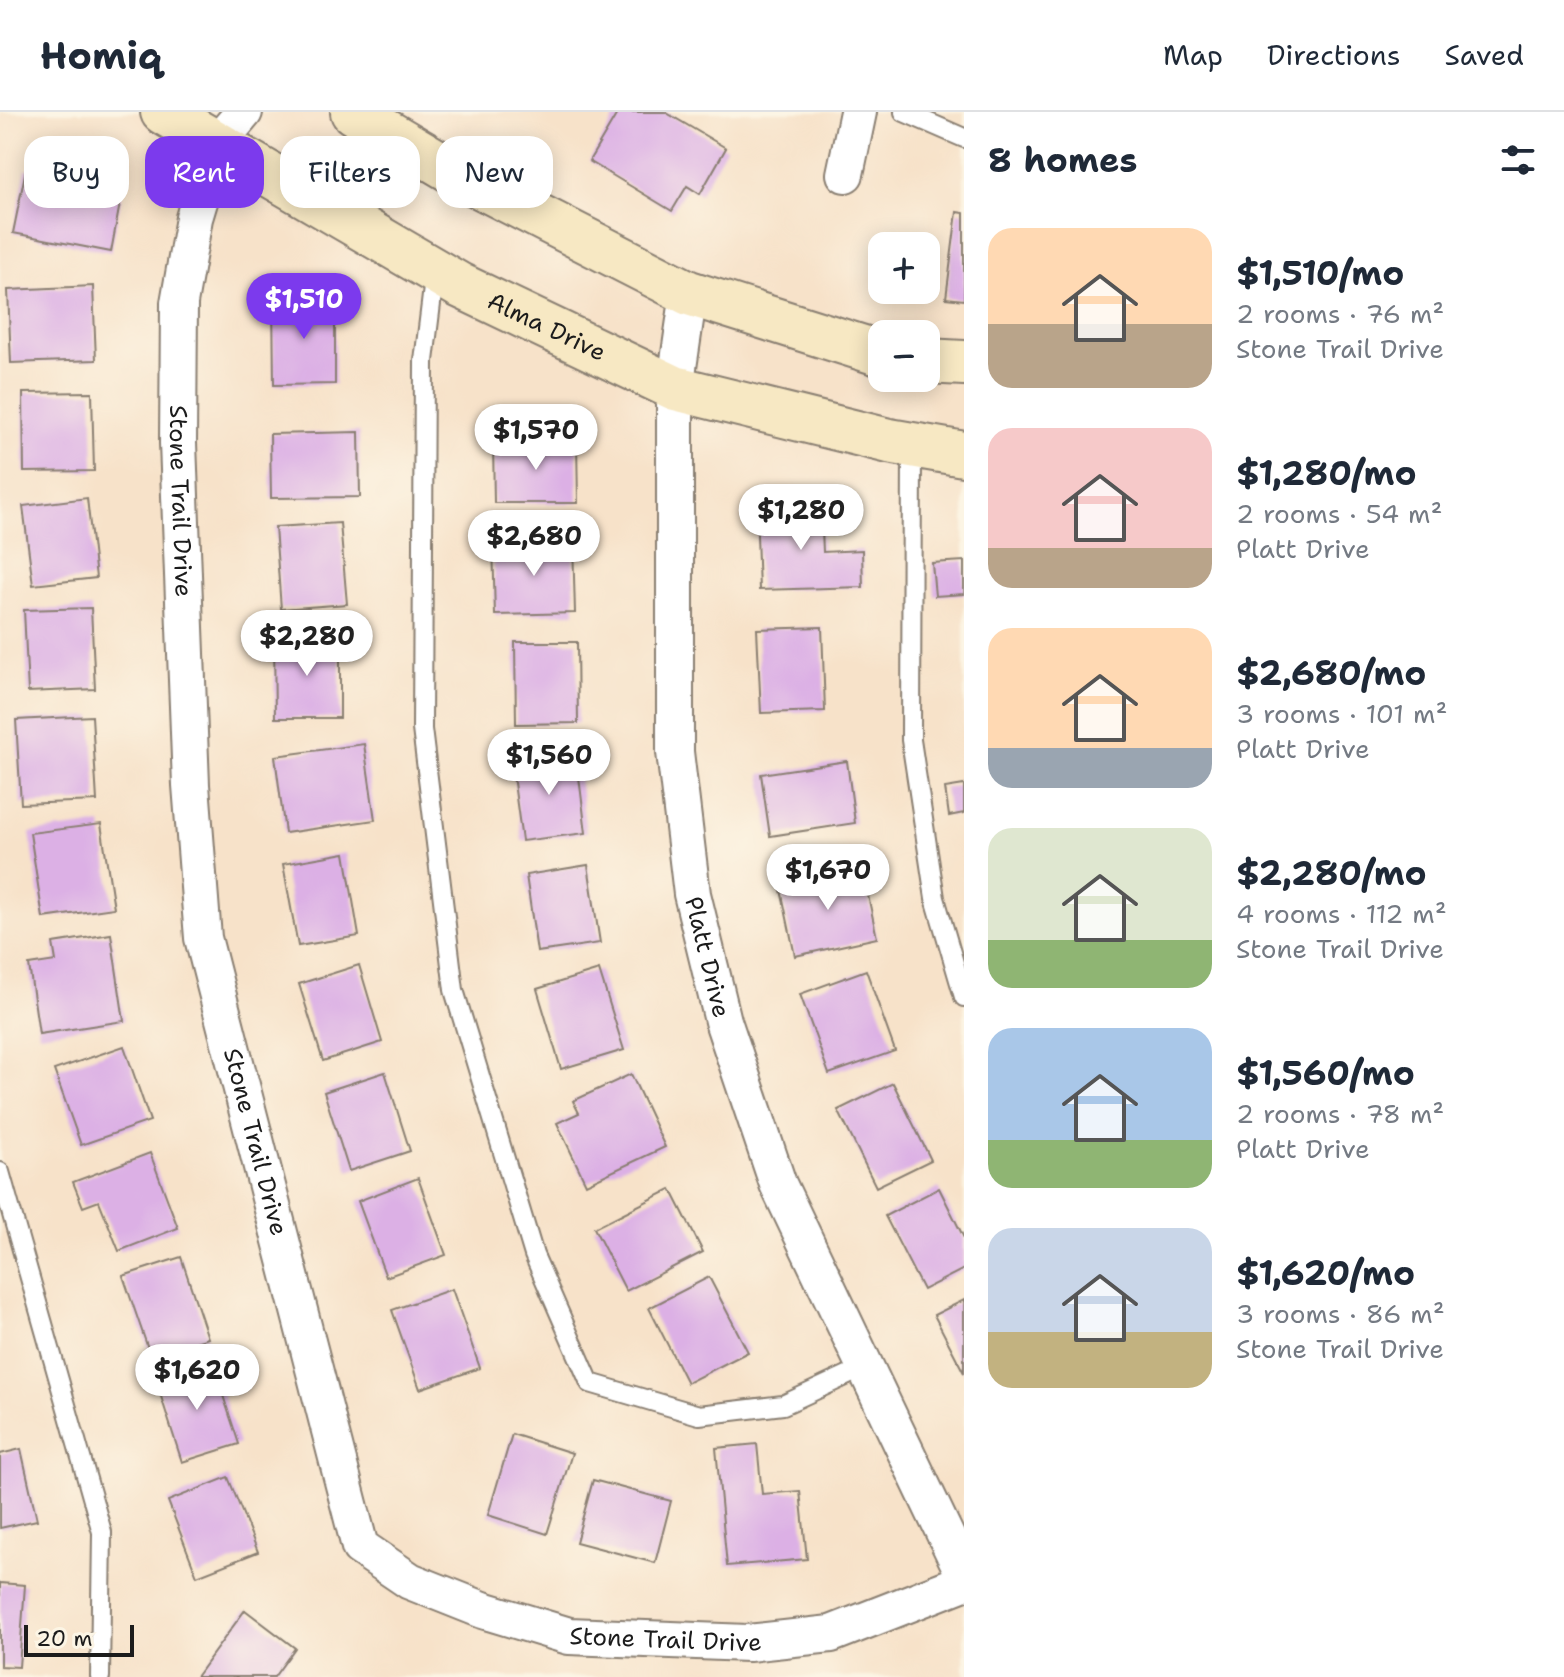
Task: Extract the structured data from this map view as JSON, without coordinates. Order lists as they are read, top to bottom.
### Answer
{
  "streets": {
    "main road": ["Alma Drive"],
    "street": ["Stone Trail Drive", "Platt Drive"]
  },
  "crossings": [
    ["Alma Drive", "Platt Drive"]
  ],
  "scale_bar": "20 m",
  "page": {
    "header": "Homiq",
    "nav": ["Map", "Directions", "Saved"],
    "heading": "8 homes",
    "chip": [
      "Buy",
      "Rent",
      "Filters",
      "New"
    ],
    "list": [
      {
        "name": "$1,510/mo",
        "note": "2 rooms · 76 m² · Stone Trail Drive"
      },
      {
        "name": "$1,280/mo",
        "note": "2 rooms · 54 m² · Platt Drive"
      },
      {
        "name": "$2,680/mo",
        "note": "3 rooms · 101 m² · Platt Drive"
      },
      {
        "name": "$2,280/mo",
        "note": "4 rooms · 112 m² · Stone Trail Drive"
      },
      {
        "name": "$1,560/mo",
        "note": "2 rooms · 78 m² · Platt Drive"
      },
      {
        "name": "$1,620/mo",
        "note": "3 rooms · 86 m² · Stone Trail Drive"
      }
    ],
    "map_buttons": ["+", "−"],
    "price": [
      "$1,510",
      "$1,570",
      "$1,280",
      "$2,680",
      "$2,280",
      "$1,560",
      "$1,670",
      "$1,620"
    ],
    "scale": "20 m"
  }
}
